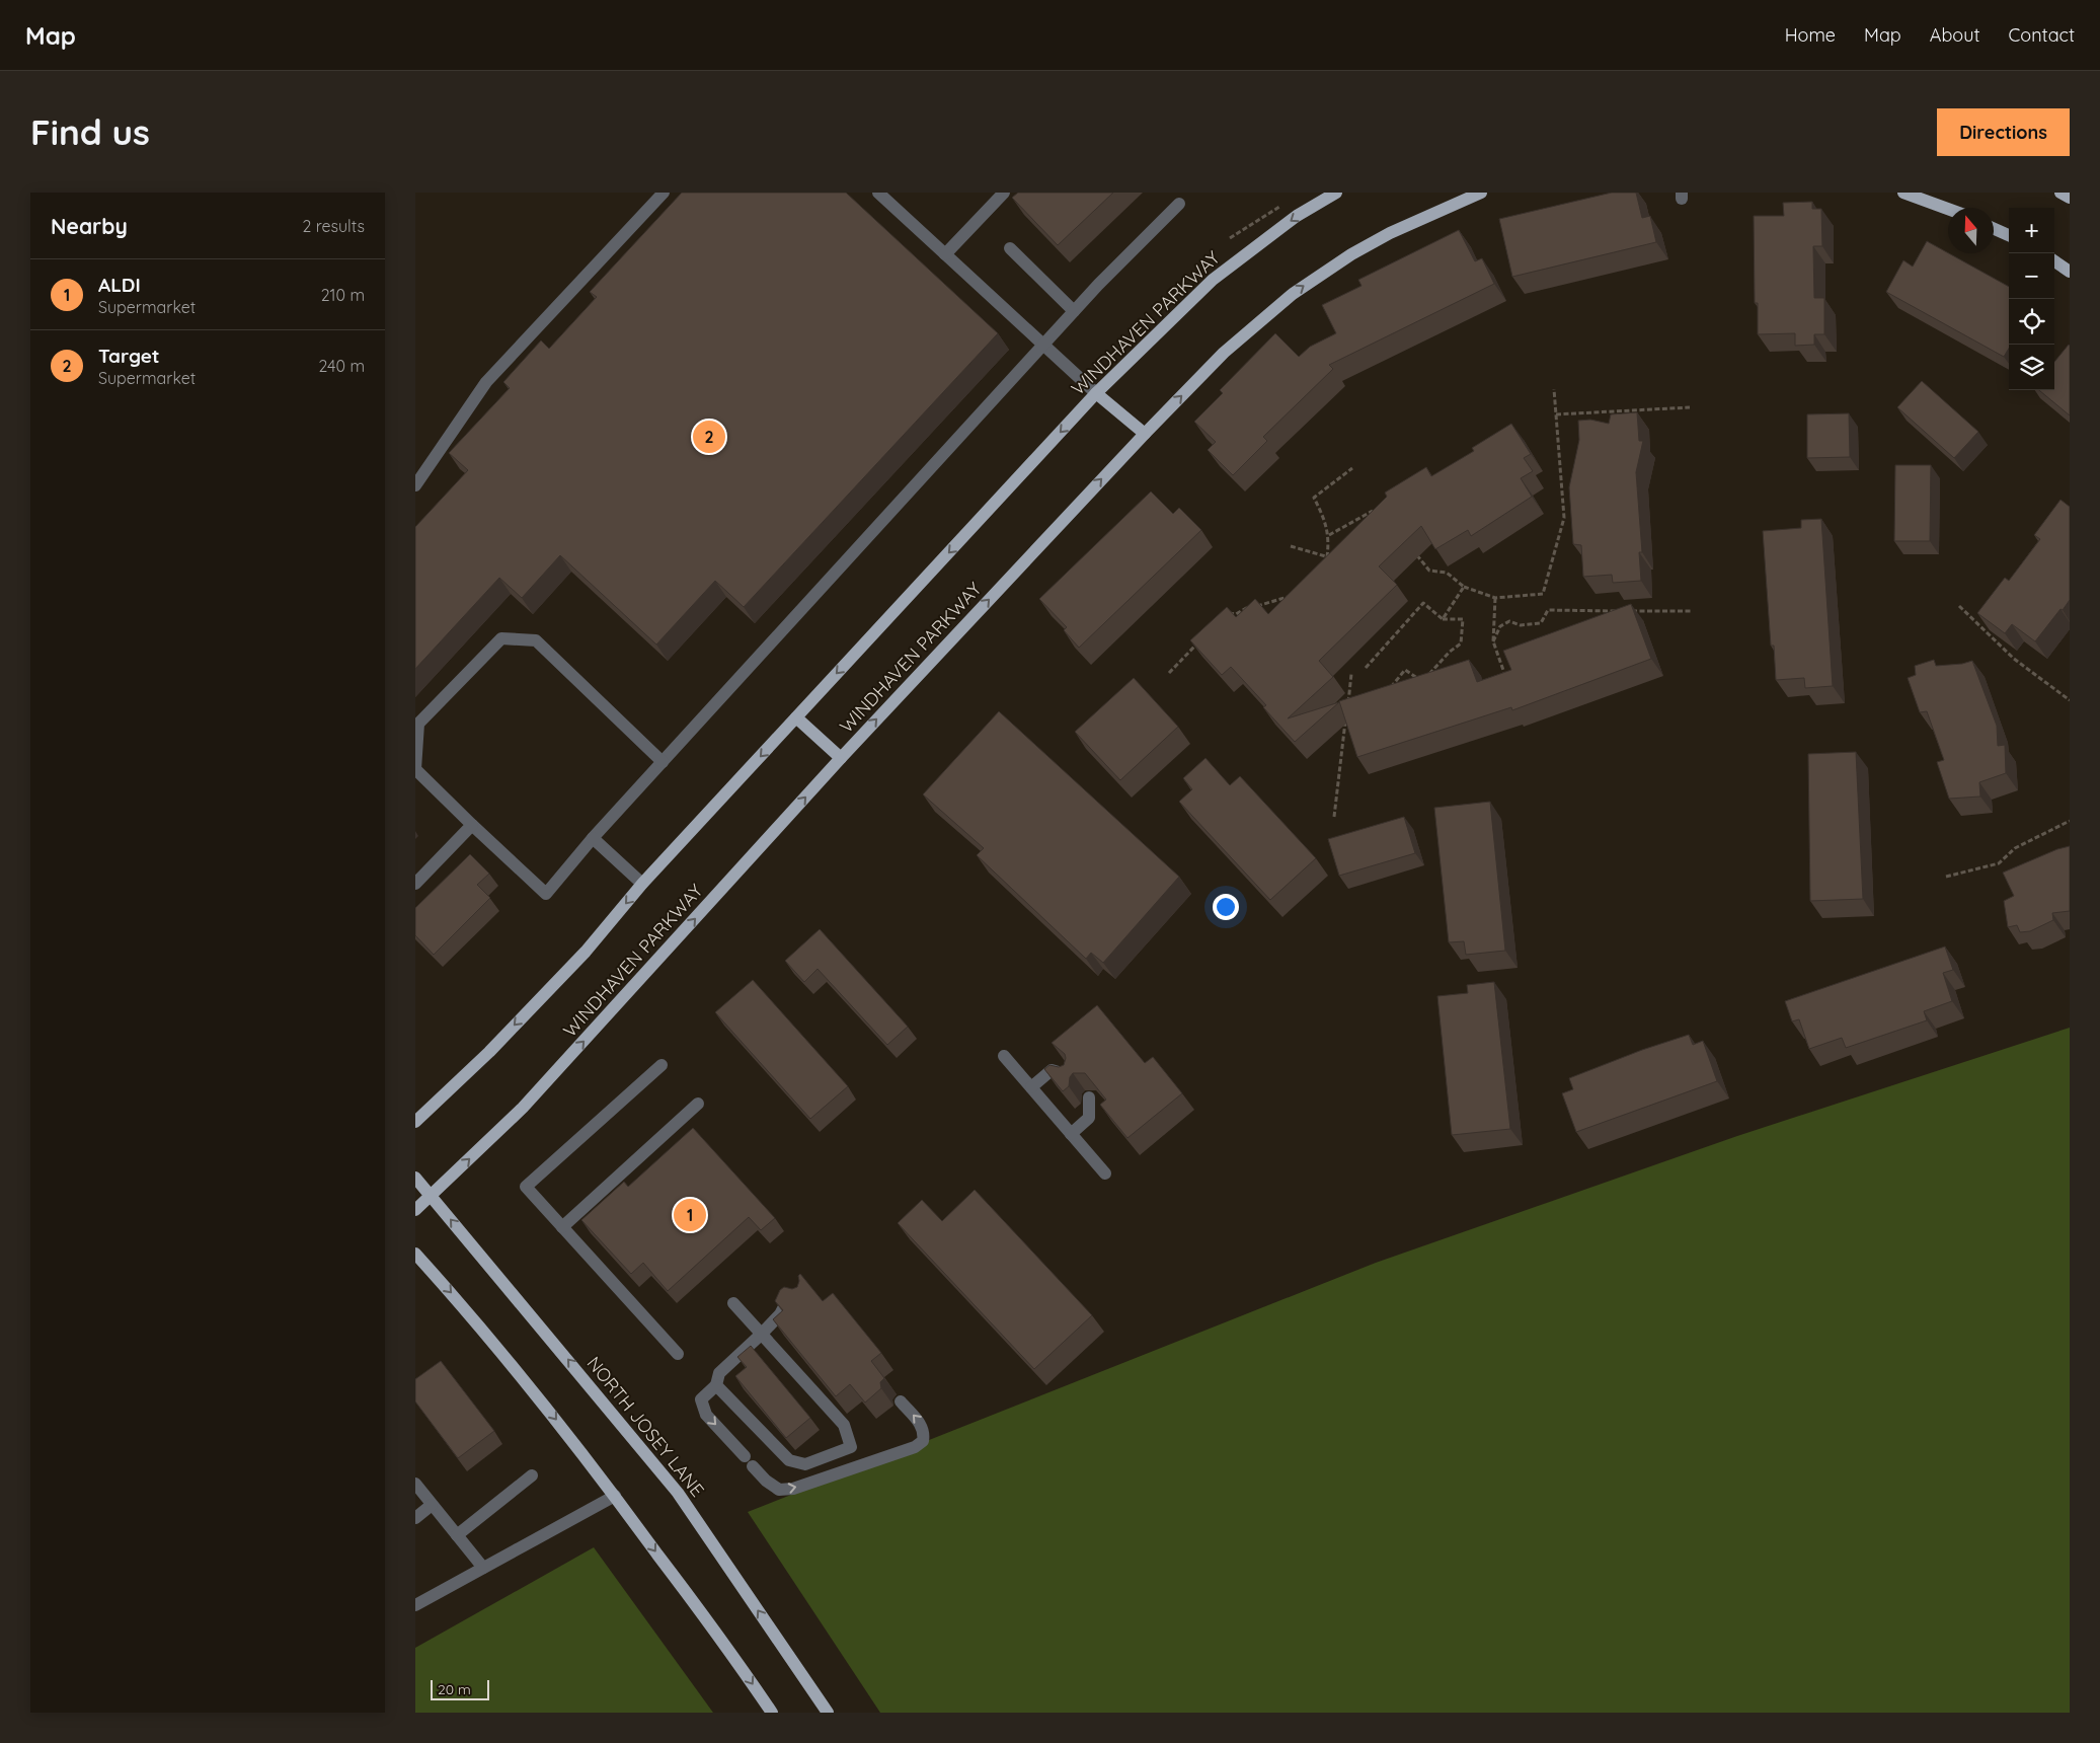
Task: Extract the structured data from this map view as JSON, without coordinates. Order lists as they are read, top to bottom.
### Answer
{
  "streets": {
    "main road": ["WINDHAVEN PARKWAY", "NORTH JOSEY LANE"]
  },
  "crossings": [
    ["WINDHAVEN PARKWAY", "NORTH JOSEY LANE"]
  ],
  "scale_bar": "20 m",
  "north": "top",
  "page": {
    "header": "Map",
    "nav": [
      "Home",
      "Map",
      "About",
      "Contact"
    ],
    "buttons": "Directions",
    "title": "Find us",
    "heading": ["Nearby", "2 results"],
    "map_buttons": ["+", "−"],
    "list": [
      {
        "mark": "1",
        "name": "ALDI",
        "note": "Supermarket",
        "value": "210 m"
      },
      {
        "mark": "2",
        "name": "Target",
        "note": "Supermarket",
        "value": "240 m"
      }
    ],
    "pins": ["2", "1"],
    "scale": "20 m"
  }
}
